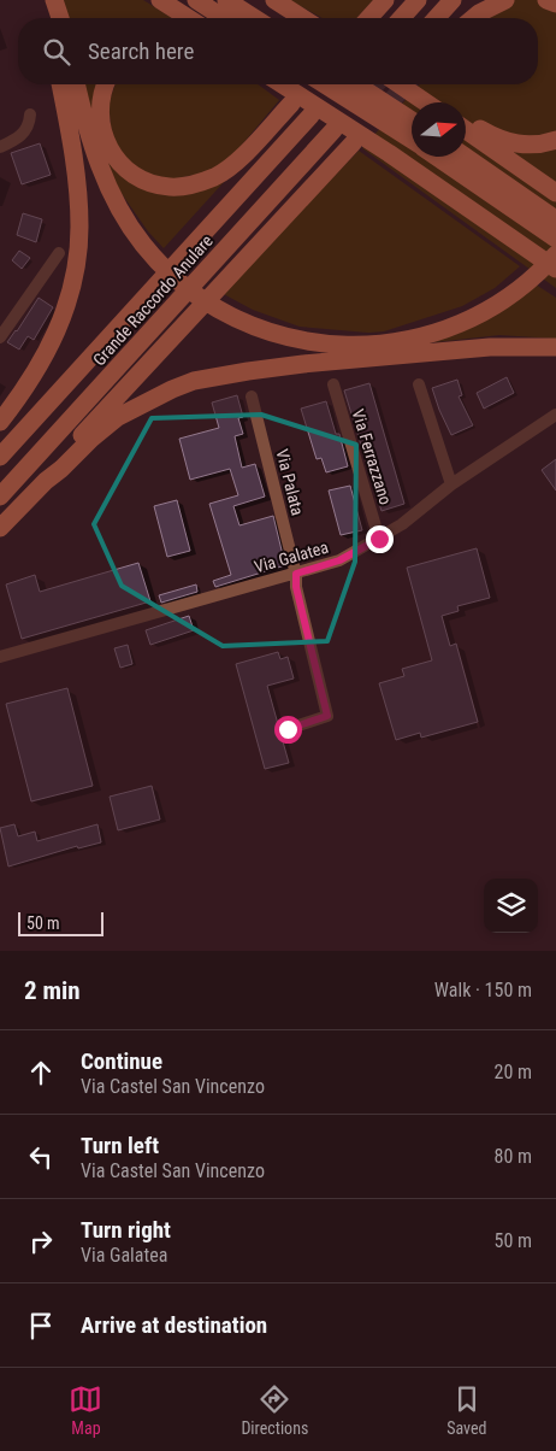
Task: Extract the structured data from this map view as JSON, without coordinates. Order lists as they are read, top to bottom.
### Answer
{
  "streets": {
    "highway": ["Grande Raccordo Anulare"],
    "street": ["Via Ferrazzano", "Via Palata", "Via Galatea"]
  },
  "crossings": [
    ["Via Ferrazzano", "Via Galatea"],
    ["Via Palata", "Via Galatea"]
  ],
  "scale_bar": "50 m",
  "north": "right",
  "page": {
    "search": "Search here",
    "scale": "50 m",
    "heading": ["2 min", "Walk · 150 m"],
    "list": [
      ["Continue", "Via Castel San Vincenzo", "20 m"],
      ["Turn left", "Via Castel San Vincenzo", "80 m"],
      ["Turn right", "Via Galatea", "50 m"],
      "Arrive at destination"
    ],
    "nav": ["Map", "Directions", "Saved"]
  }
}
